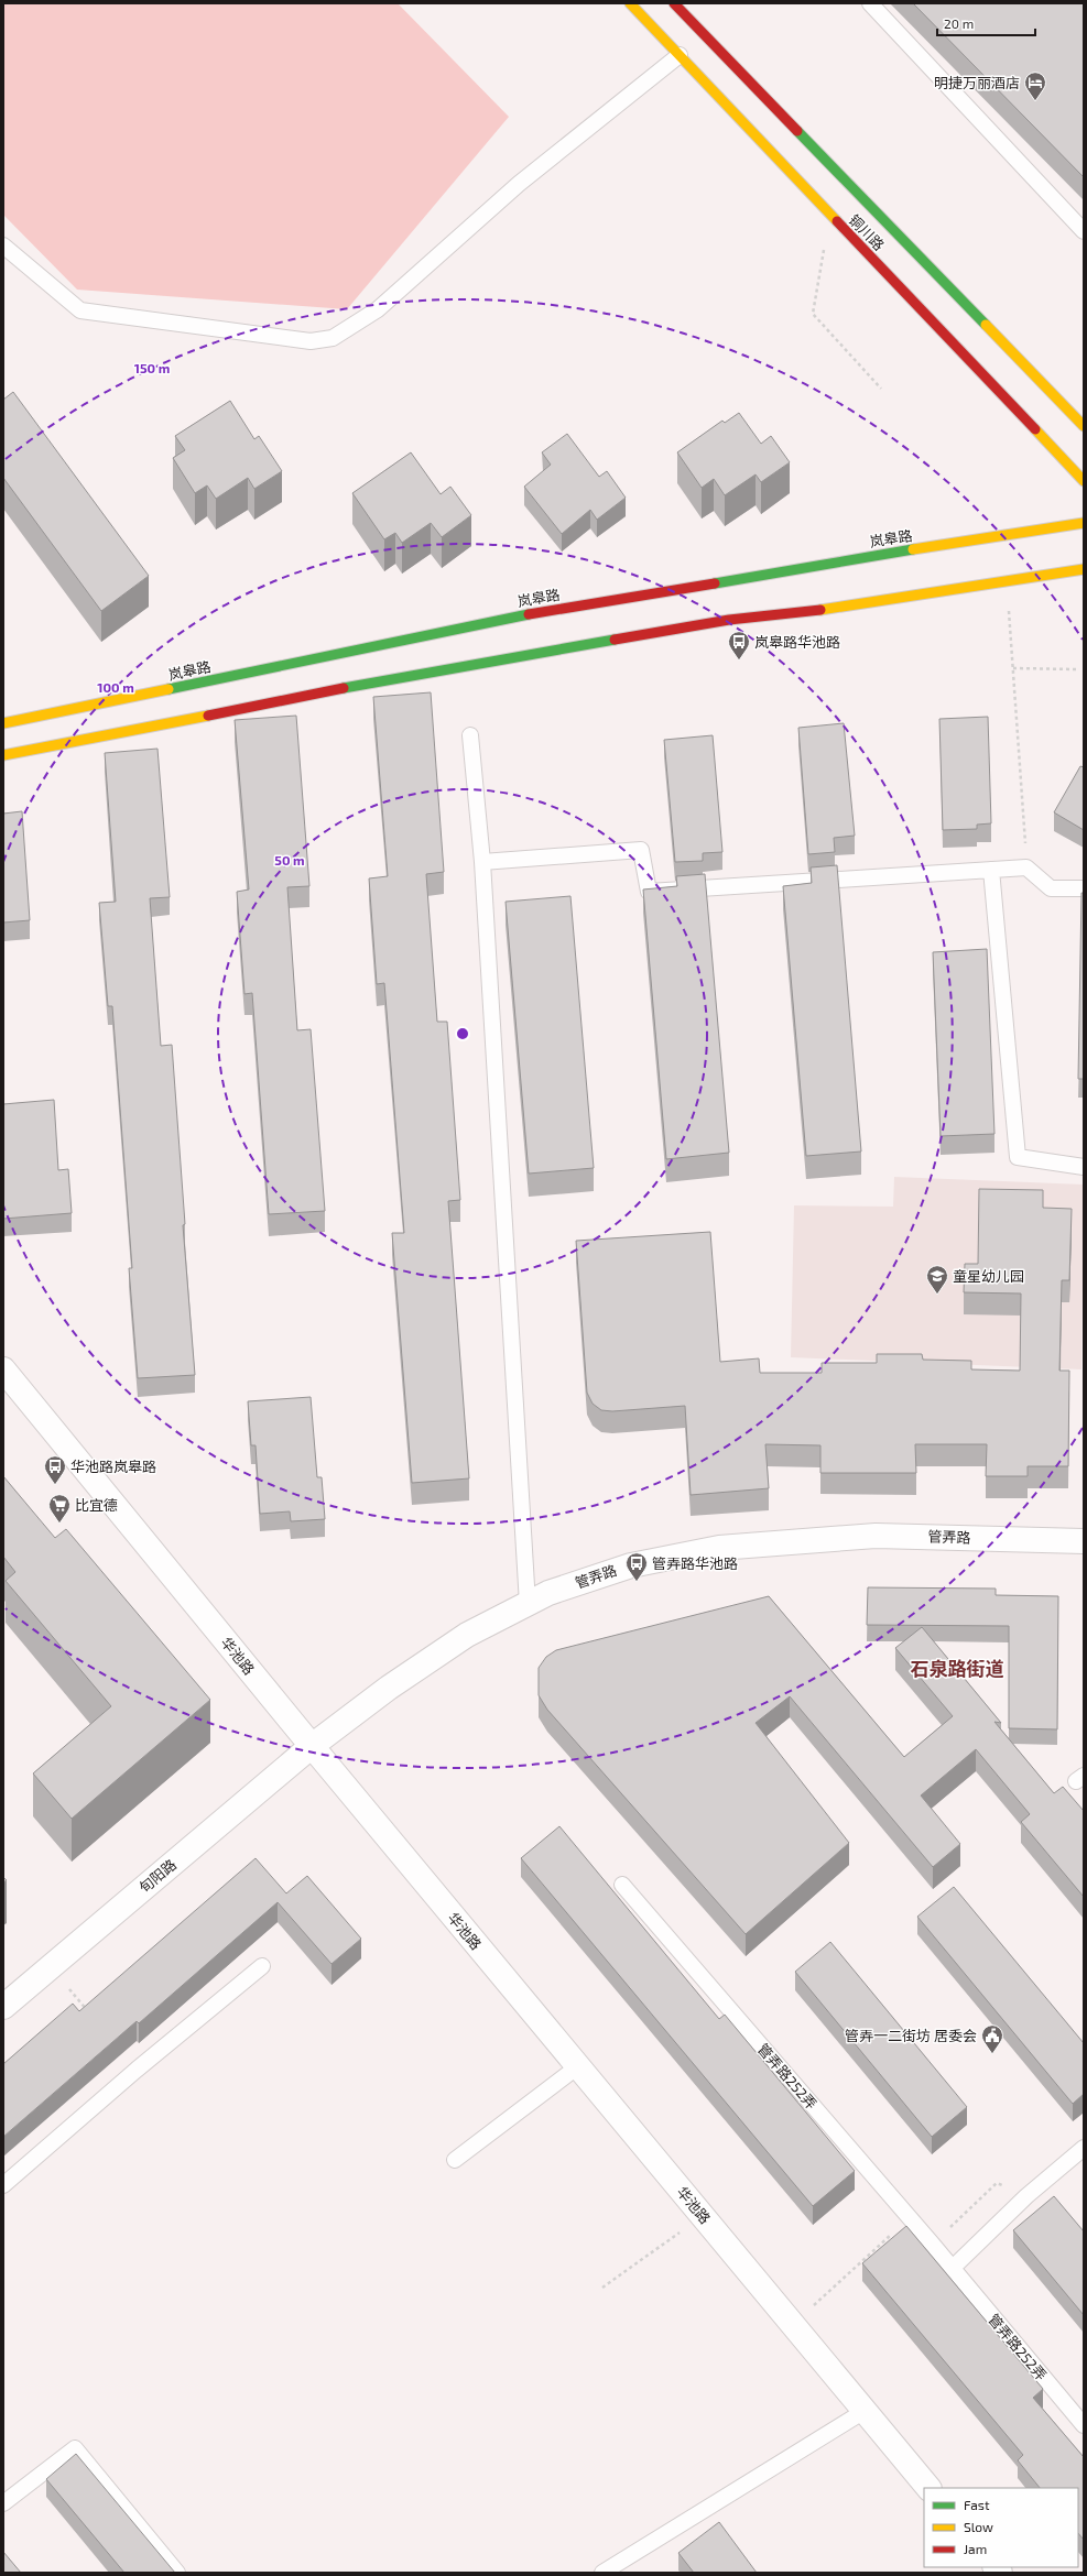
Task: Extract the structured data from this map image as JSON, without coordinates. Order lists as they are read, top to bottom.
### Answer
{
  "streets": {
    "main road": ["铜川路", "岚皋路"],
    "street": ["管弄路", "华池路", "旬阳路"],
    "lane": ["管弄路252弄"]
  },
  "crossings": [
    ["管弄路", "华池路"],
    ["管弄路", "旬阳路"],
    ["华池路", "旬阳路"]
  ],
  "districts": ["石泉路街道"],
  "places": {
    "hotel": ["明捷万丽酒店"],
    "bus stop": ["岚皋路华池路", "华池路岚皋路", "管弄路华池路"],
    "school or university": ["童星幼儿园"],
    "supermarket": ["比宜德"],
    "public building": ["管弄一二街坊 居委会"]
  },
  "legend": ["Fast", "Slow", "Jam"],
  "scale_bar": "20 m",
  "rings": ["150 m", "100 m", "50 m"]
}
